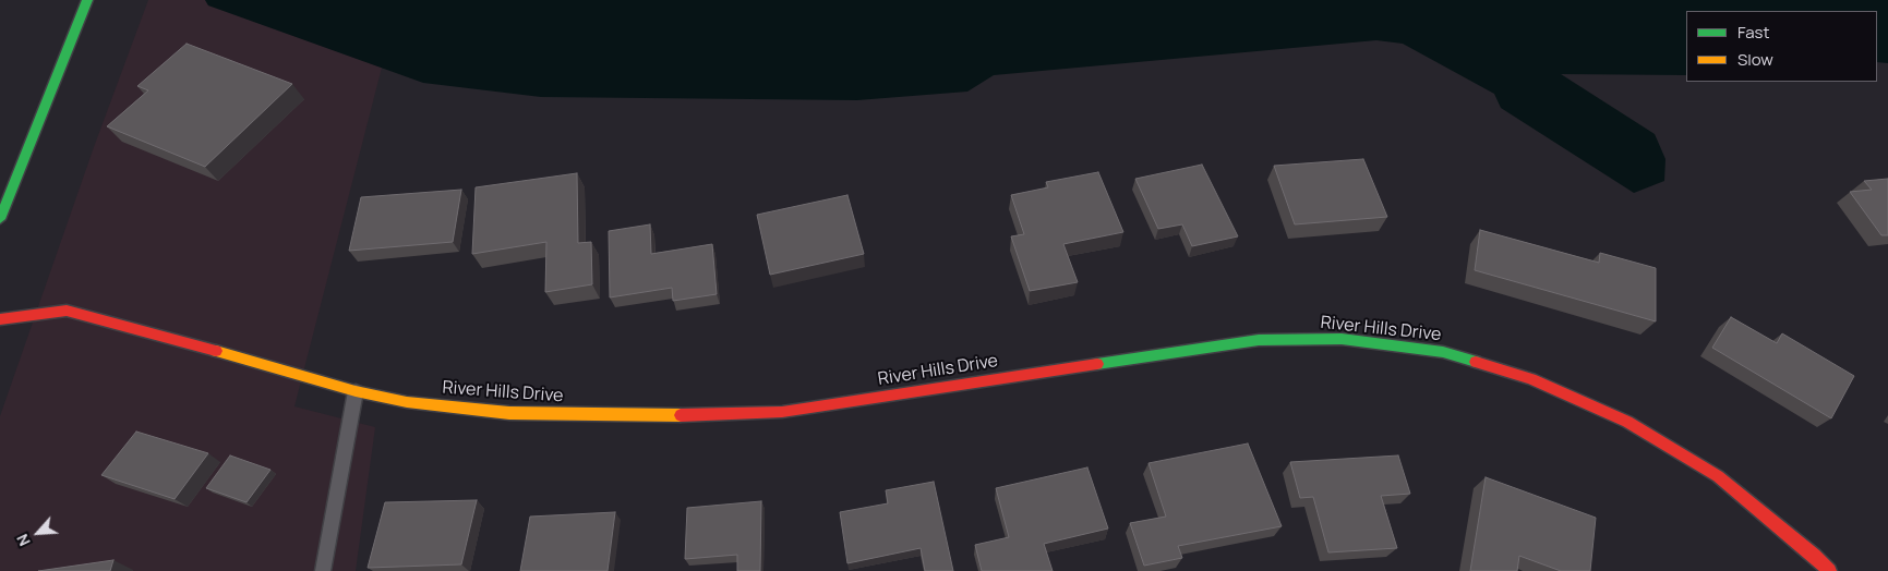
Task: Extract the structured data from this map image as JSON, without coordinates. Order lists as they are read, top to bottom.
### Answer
{
  "streets": {
    "street": ["River Hills Drive"]
  },
  "legend": ["Fast", "Slow"],
  "north": "bottom left"
}
